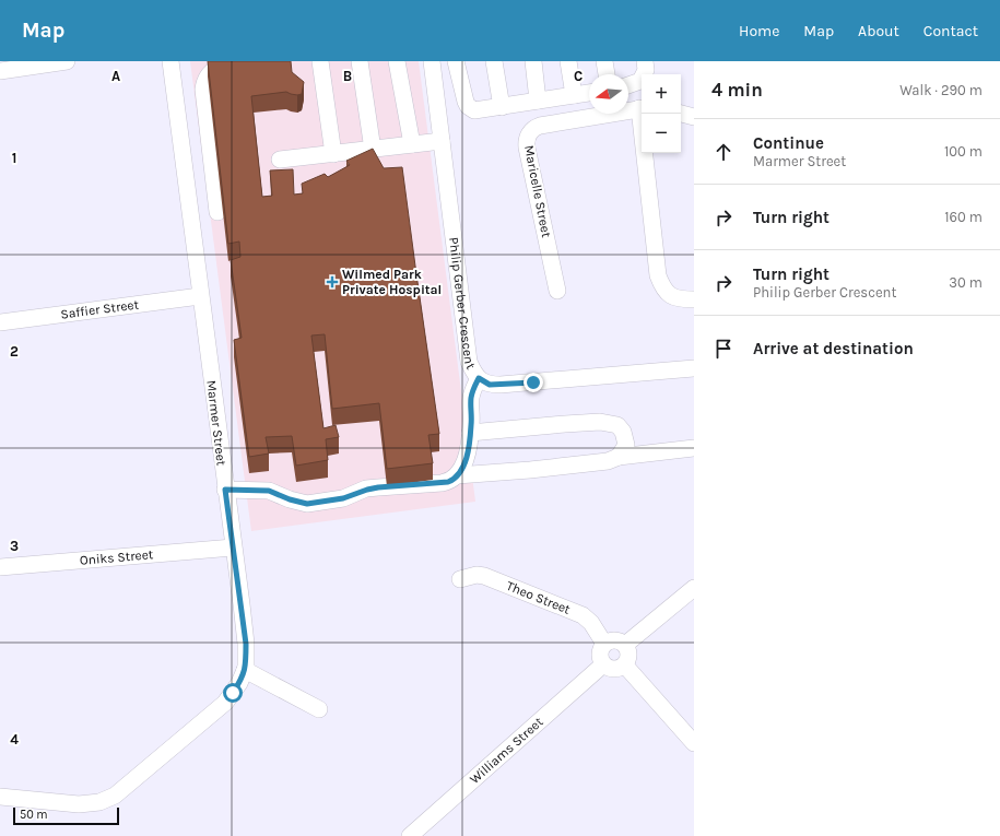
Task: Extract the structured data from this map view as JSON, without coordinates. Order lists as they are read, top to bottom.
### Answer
{
  "streets": {
    "street": [
      "Maricelle Street",
      "Philip Gerber Crescent",
      "Saffier Street",
      "Marmer Street",
      "Oniks Street",
      "Theo Street",
      "Williams Street"
    ]
  },
  "crossings": [
    ["Saffier Street", "Marmer Street"],
    ["Marmer Street", "Oniks Street"],
    ["Theo Street", "Williams Street"]
  ],
  "places": {
    "health": ["Wilmed Park Private Hospital"]
  },
  "scale_bar": "50 m",
  "north": "left",
  "page": {
    "header": "Map",
    "nav": [
      "Home",
      "Map",
      "About",
      "Contact"
    ],
    "heading": ["4 min", "Walk · 290 m"],
    "map_buttons": ["+", "−"],
    "list": [
      ["Continue", "Marmer Street", "100 m"],
      ["Turn right", "160 m"],
      ["Turn right", "Philip Gerber Crescent", "30 m"],
      "Arrive at destination"
    ],
    "scale": "50 m"
  },
  "grid": {
    "columns": ["A", "B", "C"],
    "rows": [
      "1",
      "2",
      "3",
      "4"
    ]
  }
}
